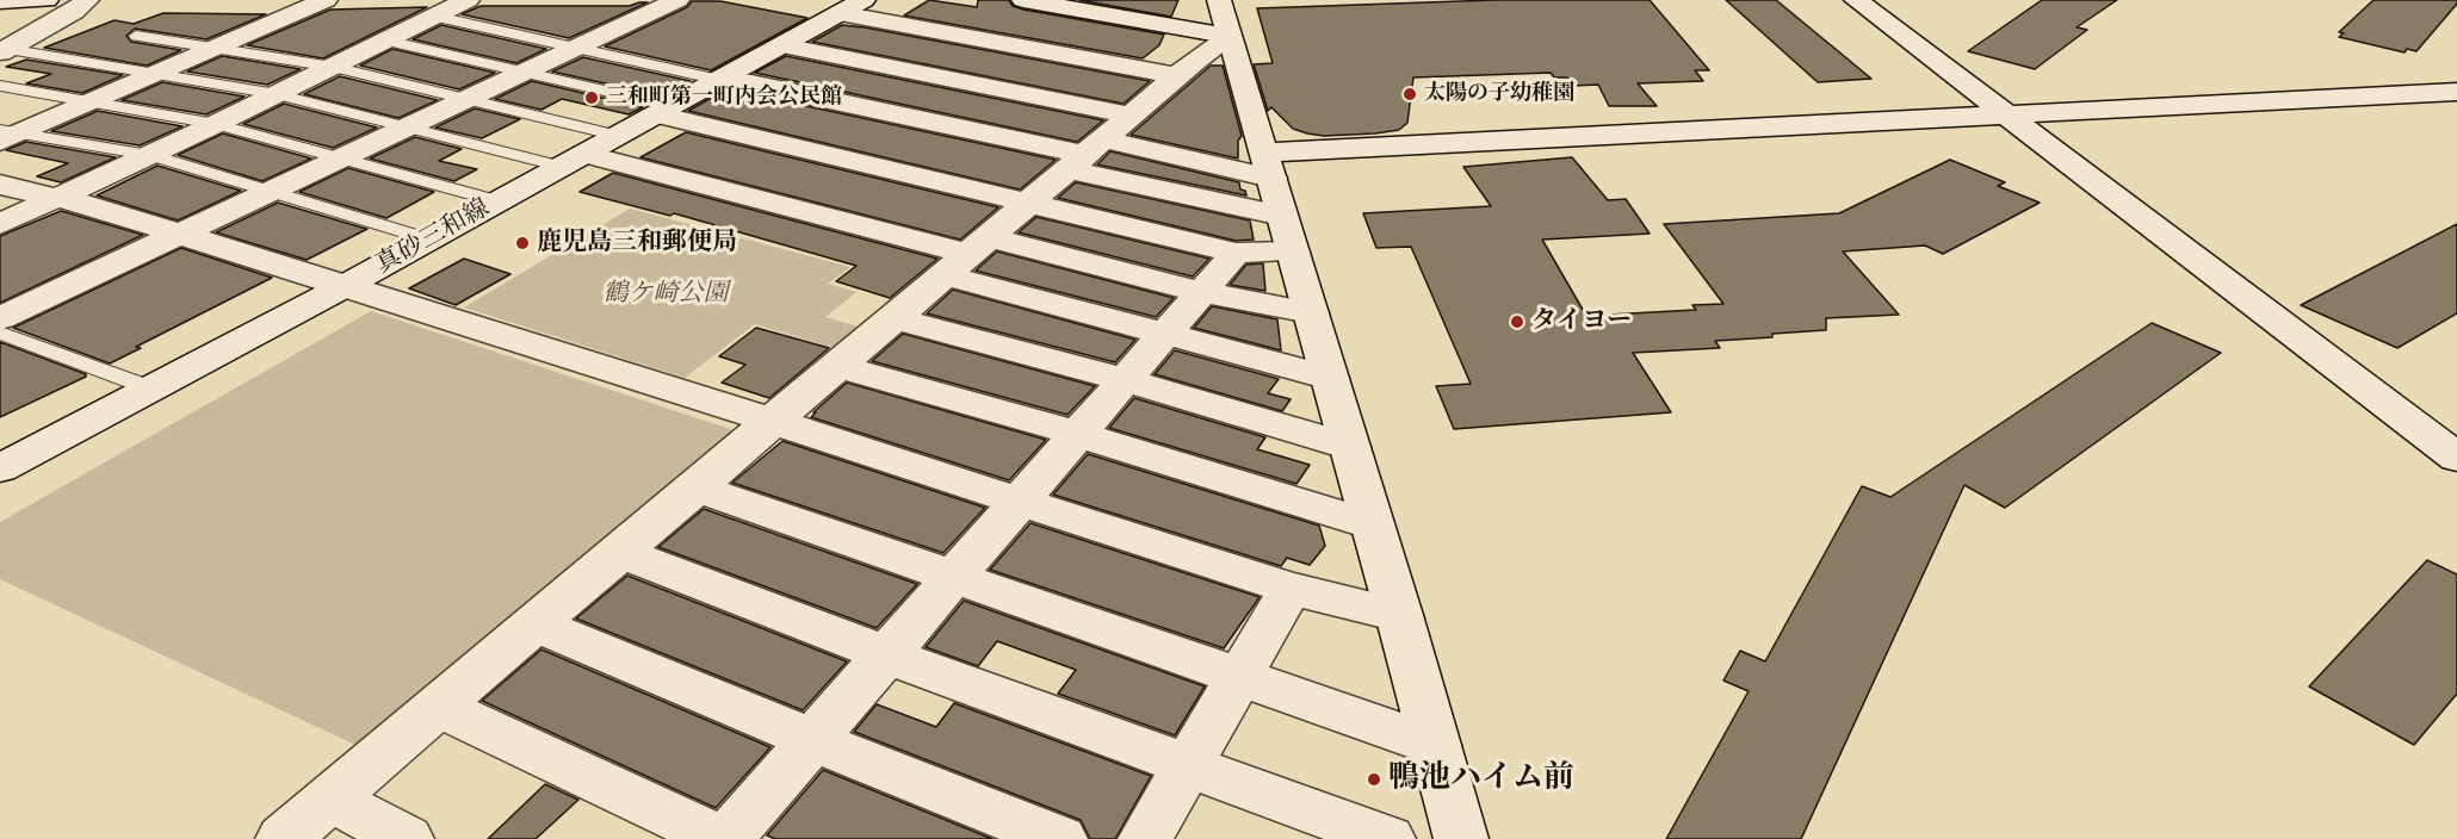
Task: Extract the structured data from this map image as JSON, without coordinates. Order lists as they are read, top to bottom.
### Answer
{
  "streets": {
    "street": ["真砂三和線"]
  },
  "parks": ["鶴ケ崎公園"],
  "places": [
    "太陽の子幼稚園",
    "三和町第一町内会公民館",
    "鹿児島三和郵便局",
    "タイヨー",
    "鴨池ハイム前"
  ]
}
